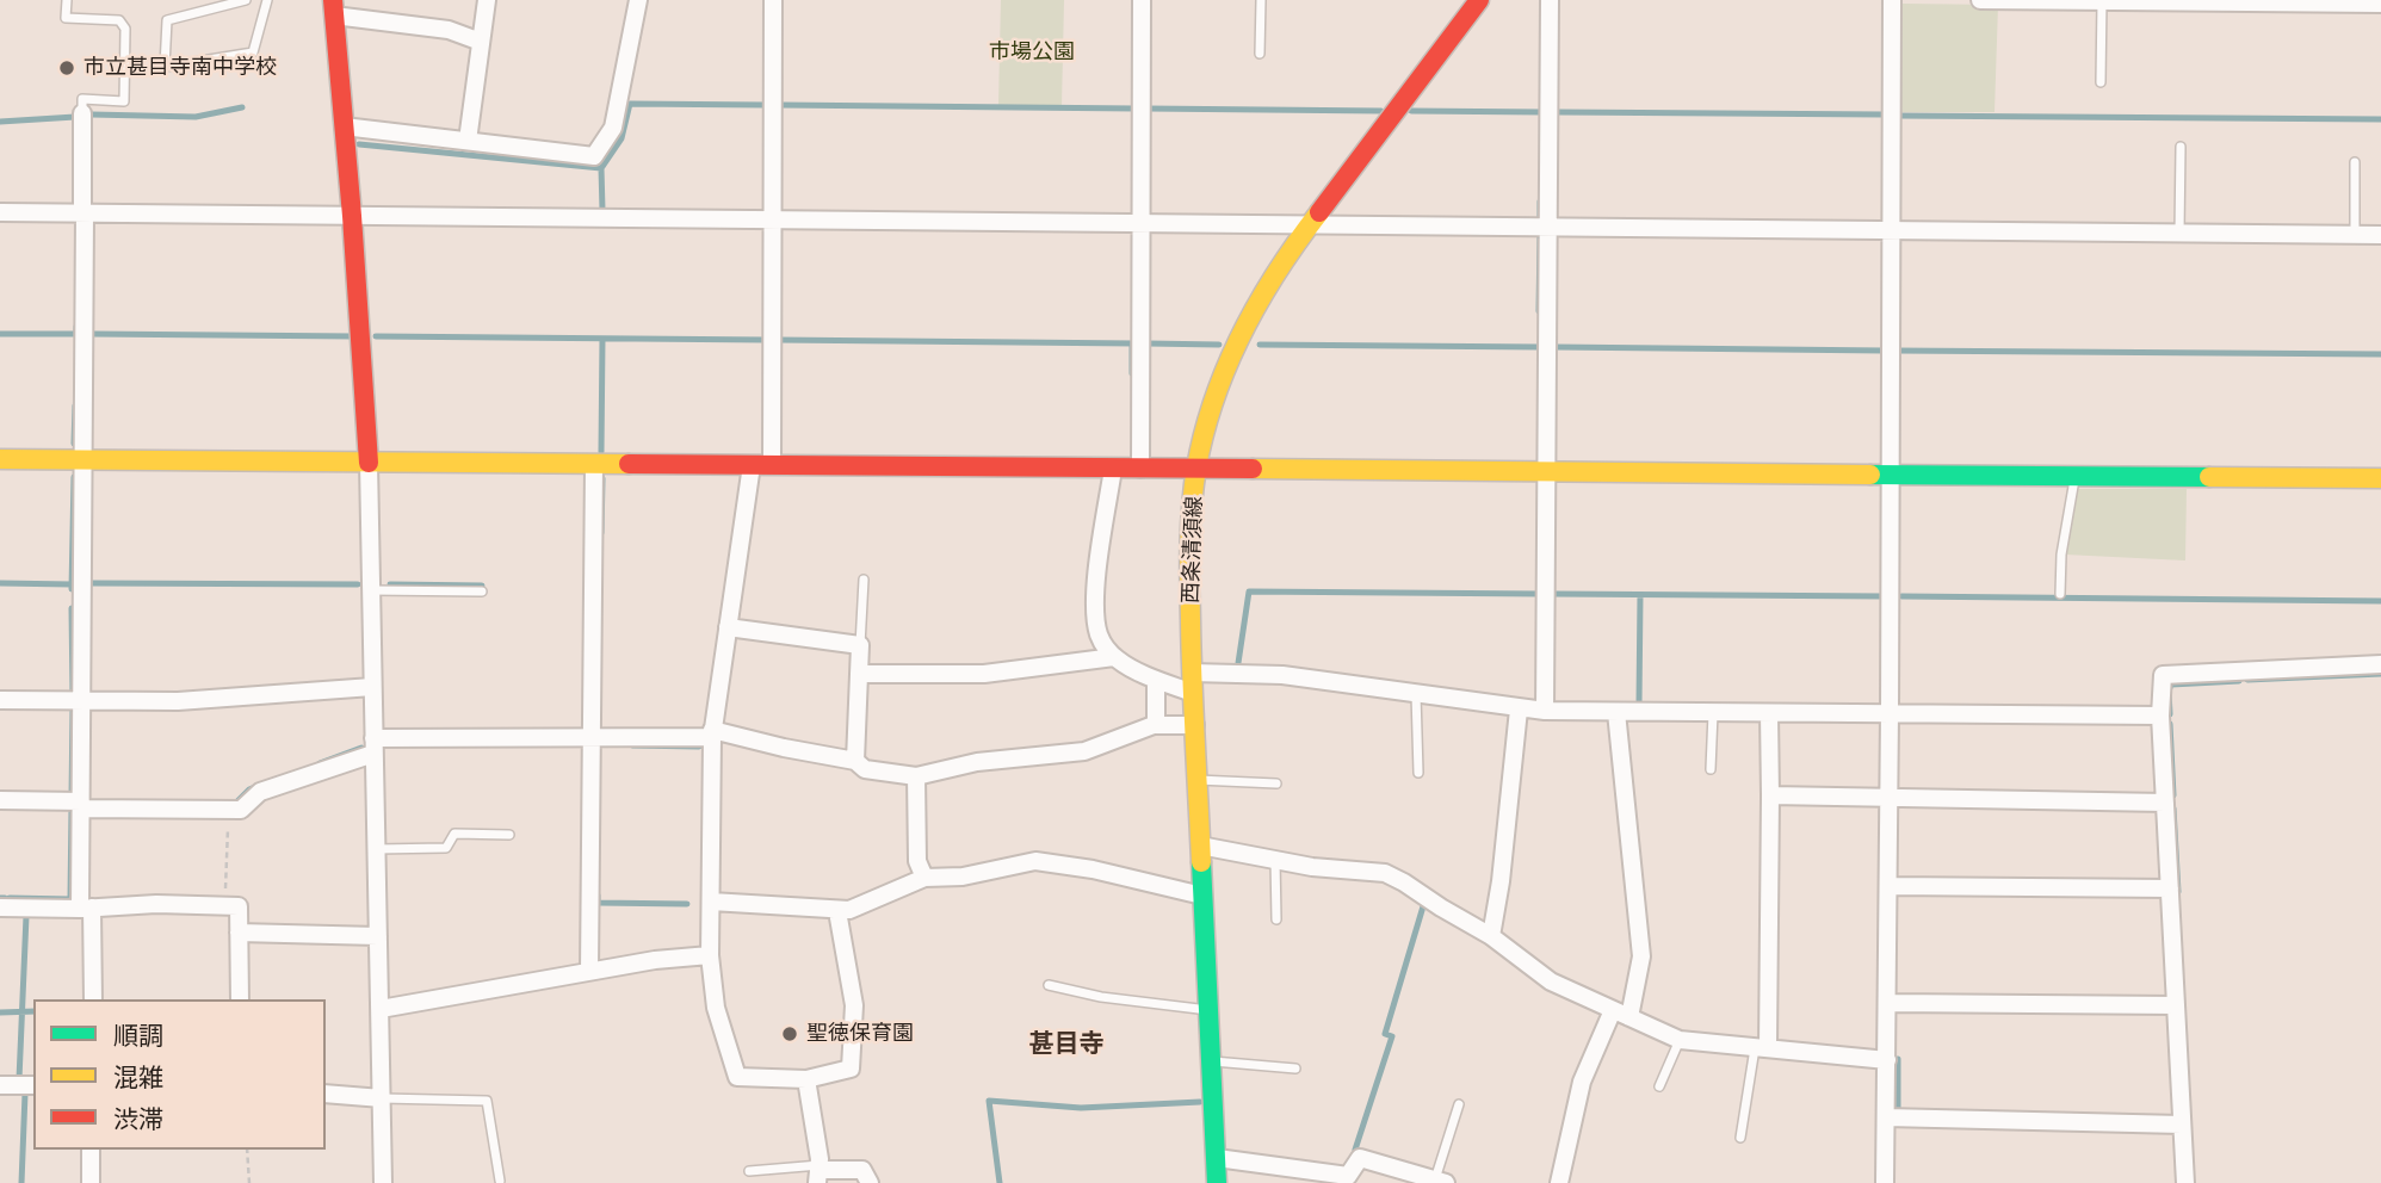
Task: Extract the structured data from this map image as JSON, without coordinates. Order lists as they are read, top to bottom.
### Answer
{
  "streets": {
    "street": ["西条清須線"]
  },
  "districts": ["甚目寺"],
  "parks": ["市場公園"],
  "places": ["市立甚目寺南中学校", "聖徳保育園"],
  "legend": ["順調", "混雑", "渋滞"]
}
